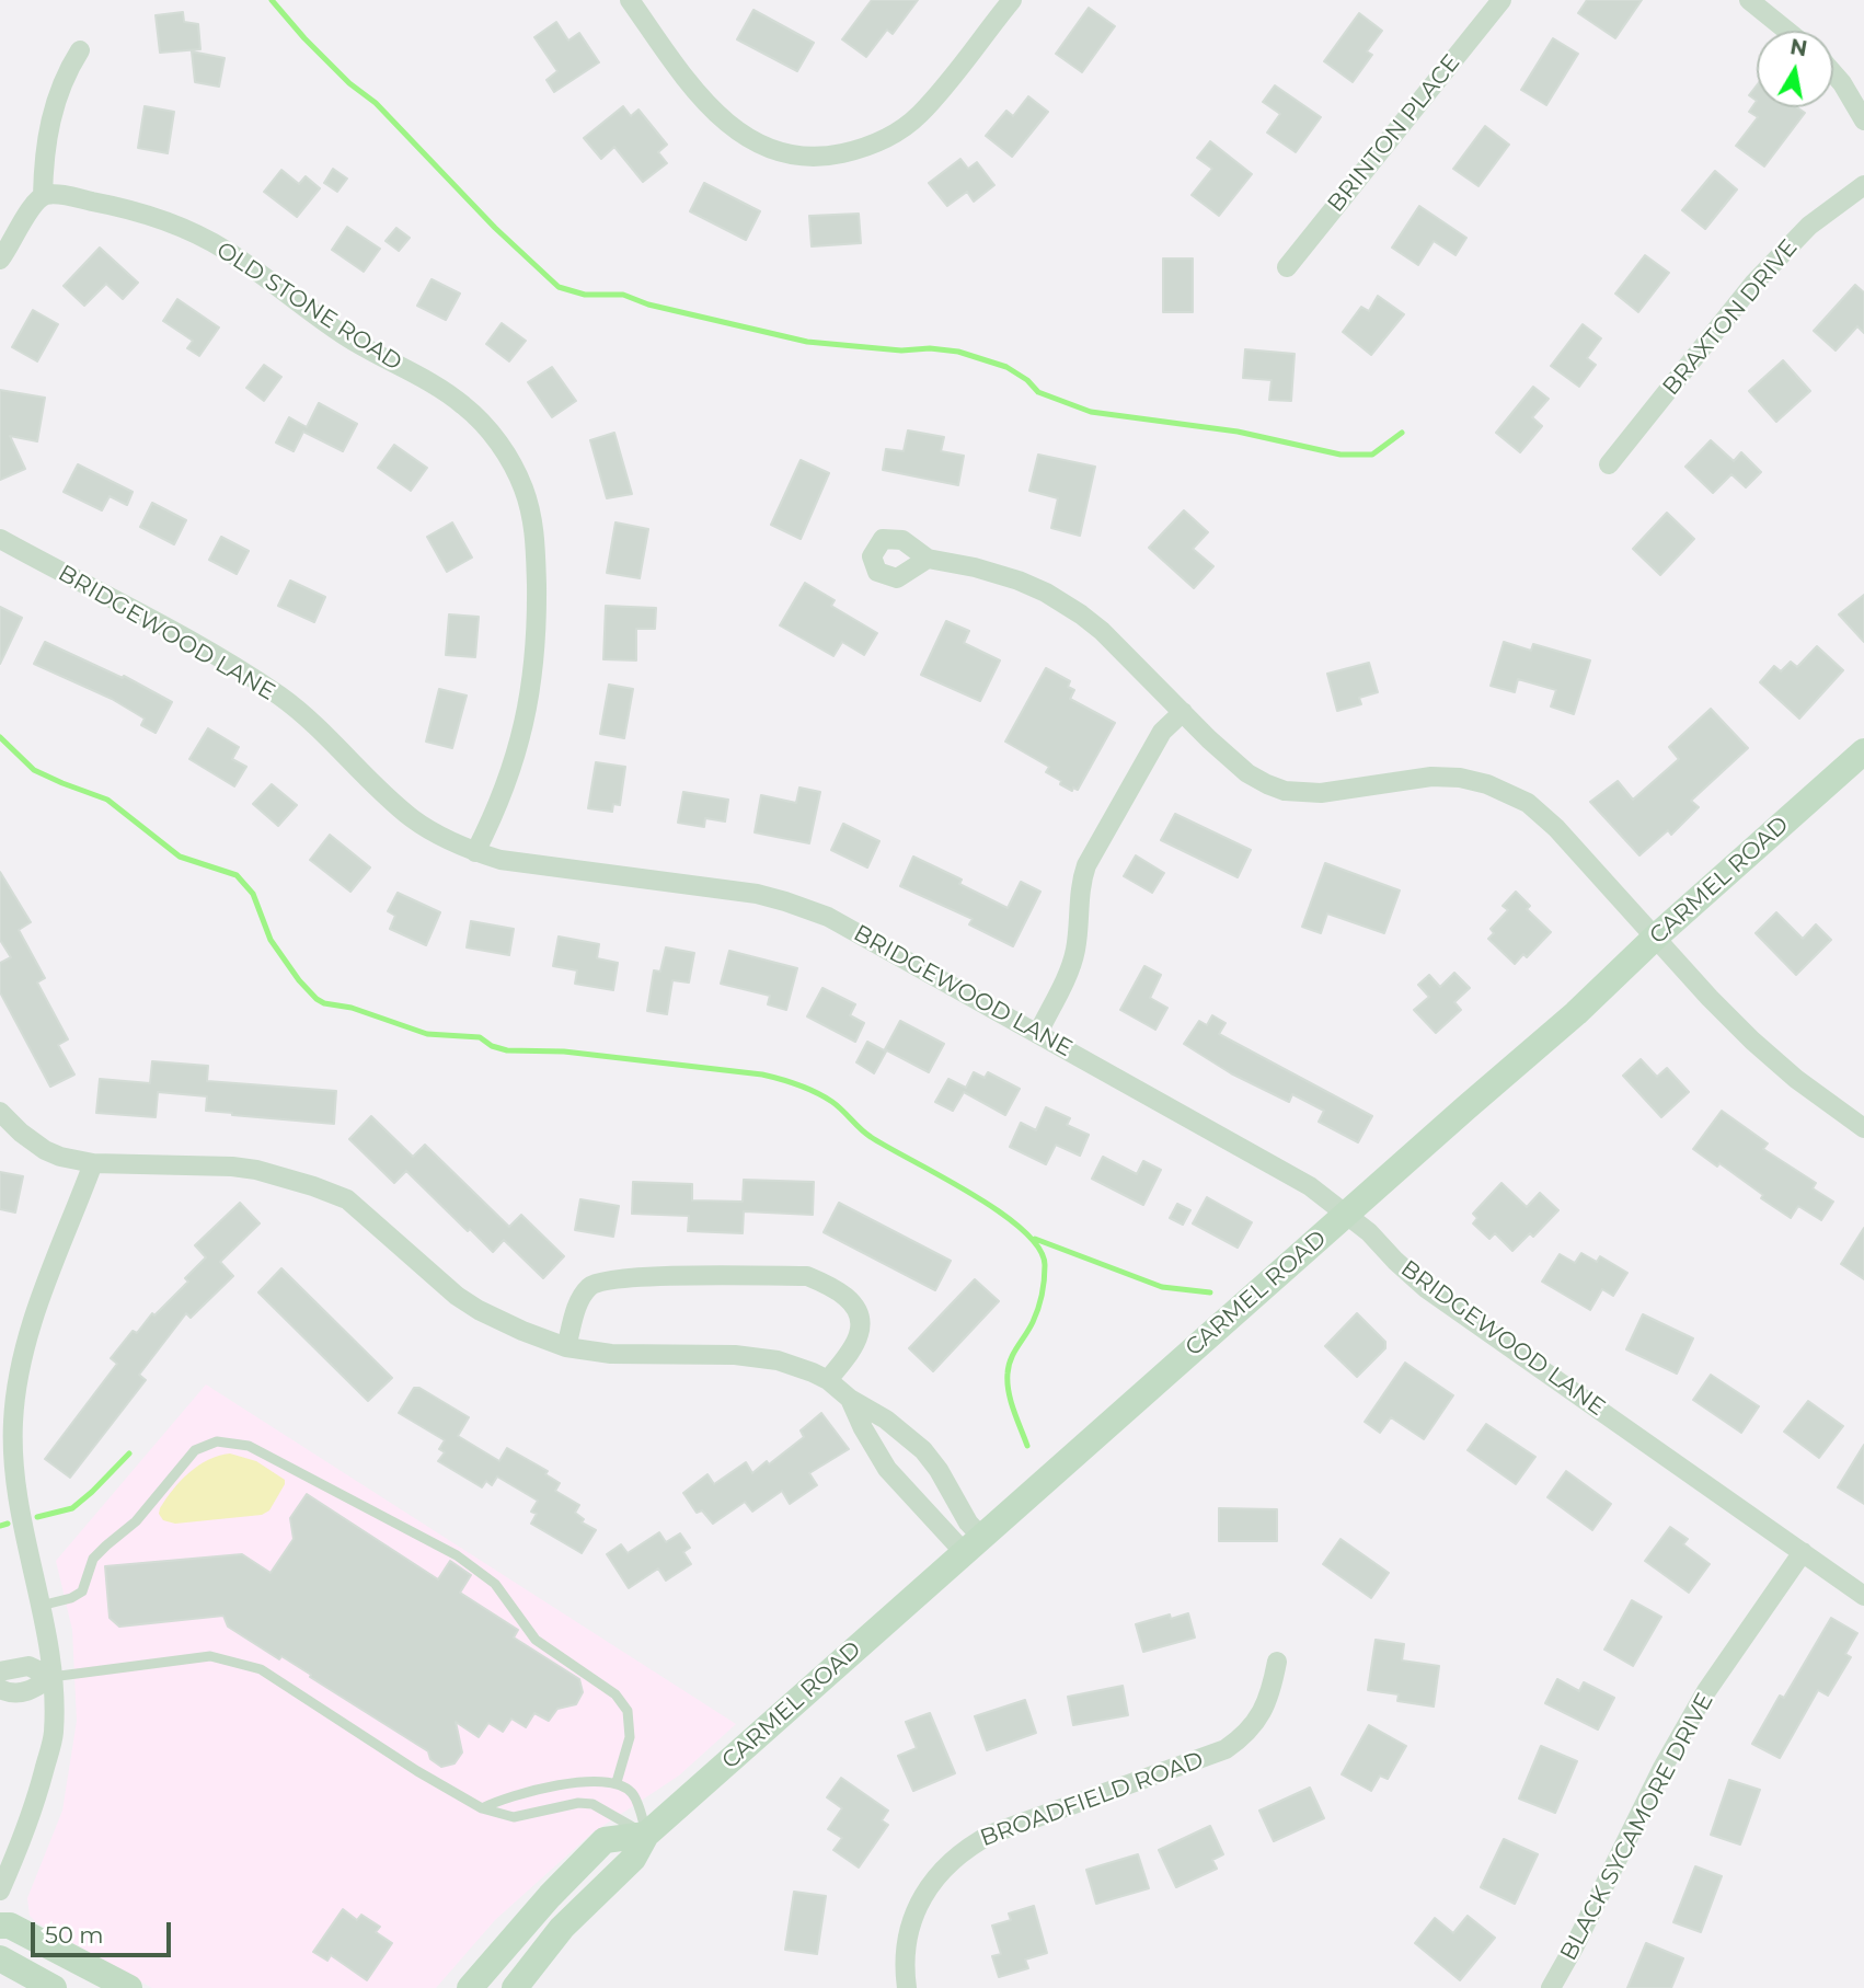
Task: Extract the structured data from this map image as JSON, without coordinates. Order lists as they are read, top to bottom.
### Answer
{
  "streets": {
    "main road": ["CARMEL ROAD"],
    "street": [
      "BRINTON PLACE",
      "OLD STONE ROAD",
      "BRAXTON DRIVE",
      "BRIDGEWOOD LANE",
      "BROADFIELD ROAD",
      "BLACK SYCAMORE DRIVE"
    ]
  },
  "crossings": [
    ["OLD STONE ROAD", "BRIDGEWOOD LANE"],
    ["BRIDGEWOOD LANE", "CARMEL ROAD"],
    ["BRIDGEWOOD LANE", "BLACK SYCAMORE DRIVE"]
  ],
  "scale_bar": "50 m",
  "north": "top"
}
